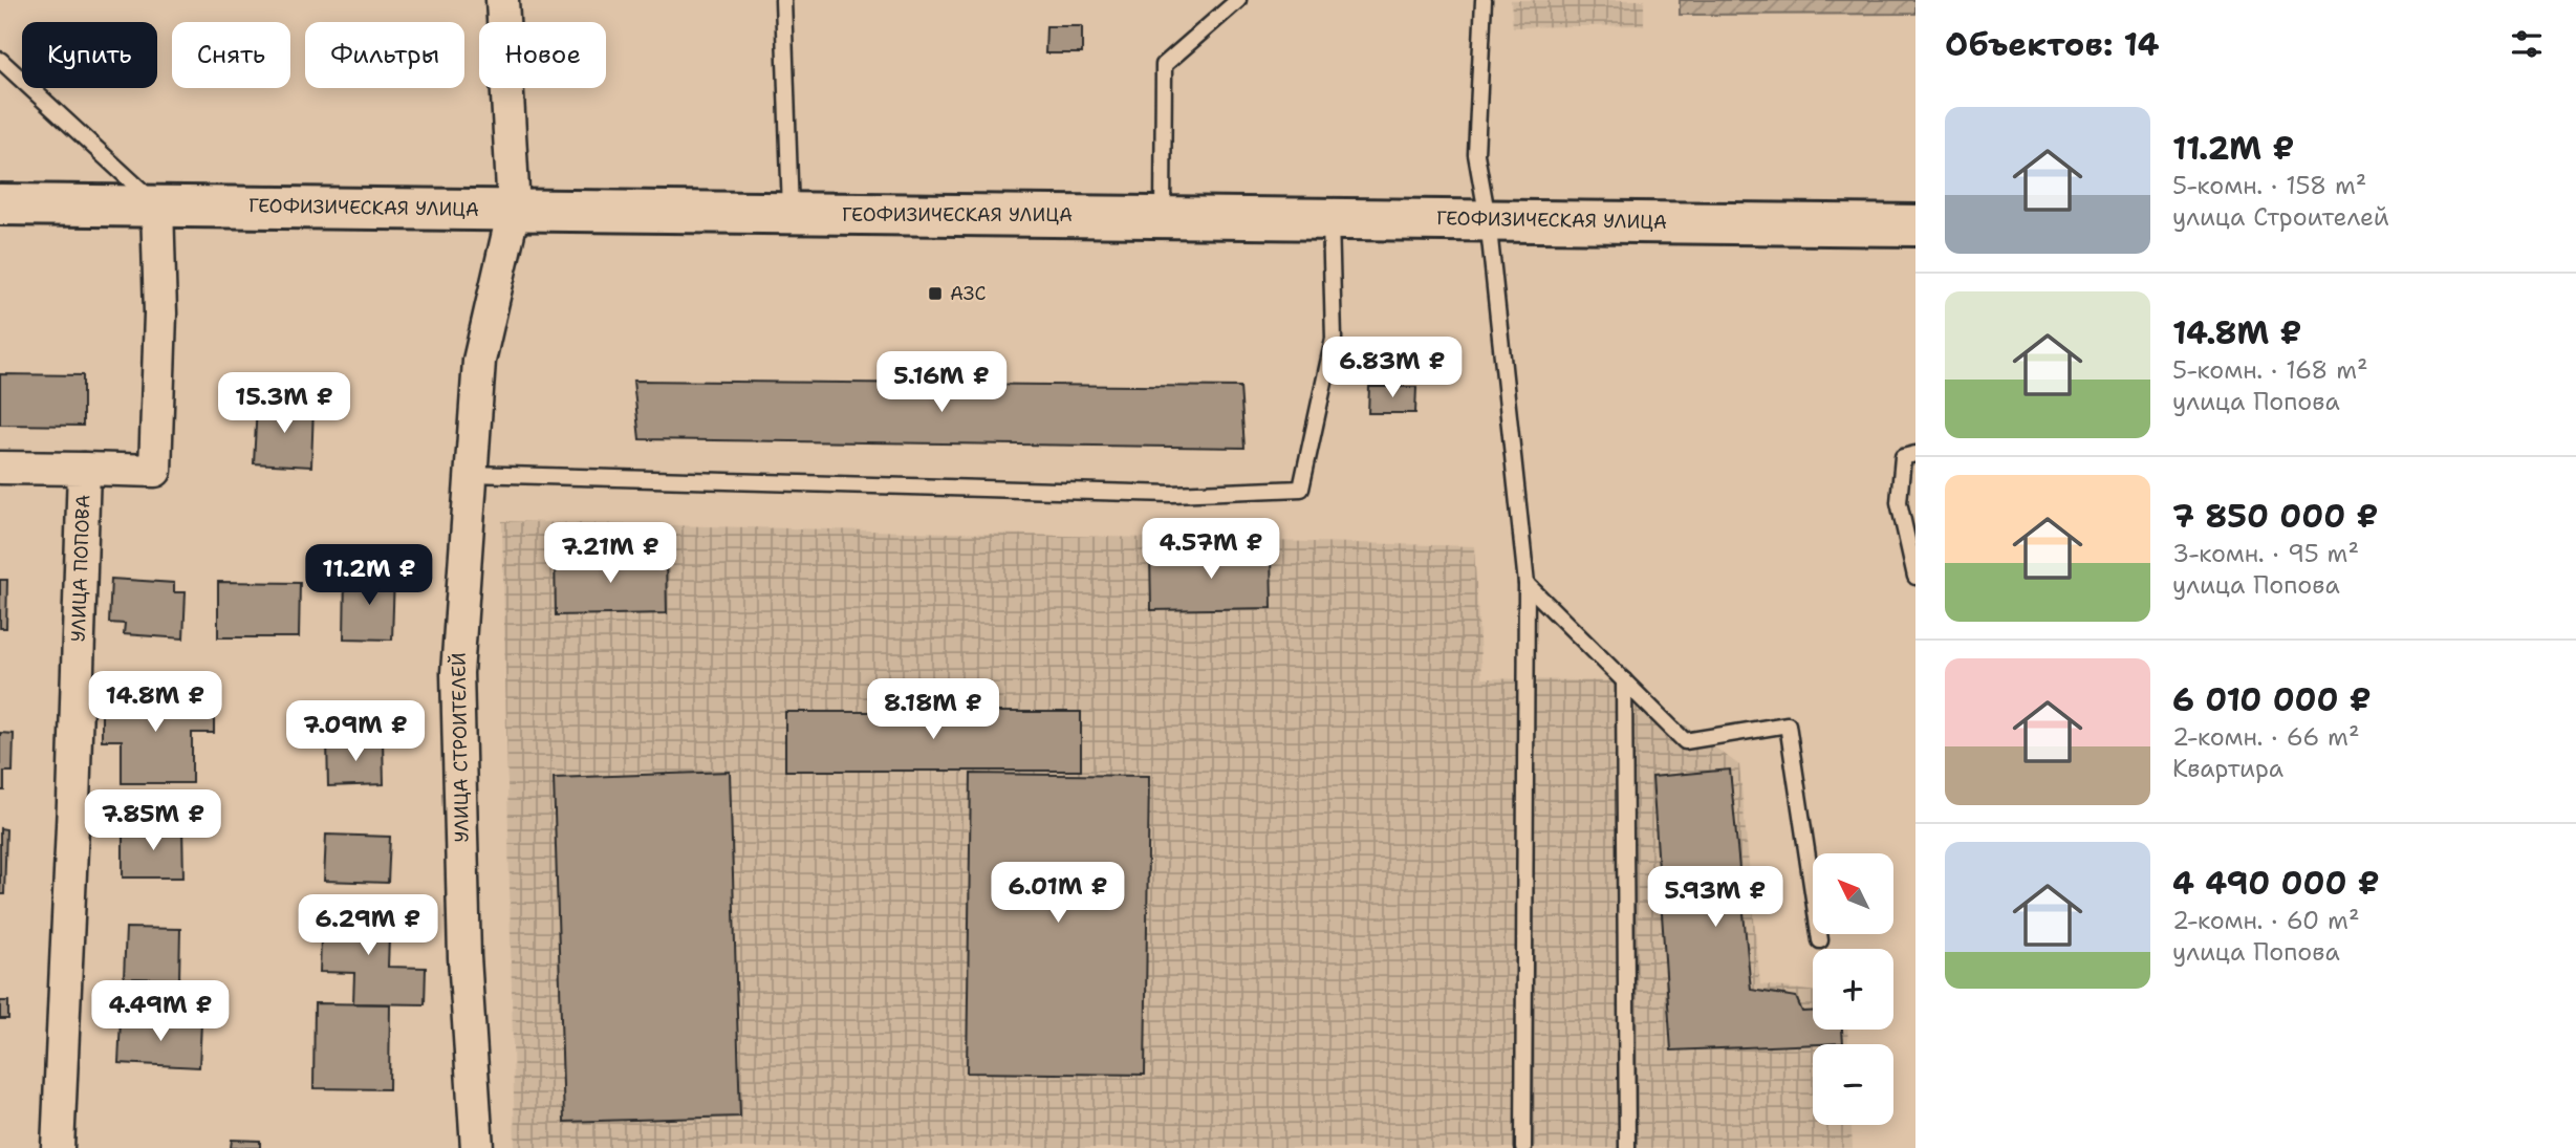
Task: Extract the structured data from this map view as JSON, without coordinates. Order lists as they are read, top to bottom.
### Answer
{
  "streets": {
    "main road": ["ГЕОФИЗИЧЕСКАЯ УЛИЦА"],
    "street": ["УЛИЦА ПОПОВА", "УЛИЦА СТРОИТЕЛЕЙ"]
  },
  "crossings": [
    ["ГЕОФИЗИЧЕСКАЯ УЛИЦА", "УЛИЦА СТРОИТЕЛЕЙ"]
  ],
  "places": {
    "transit": ["АЗС"]
  },
  "north": "top left",
  "page": {
    "heading": "Объектов: 14",
    "chip": [
      "Купить",
      "Снять",
      "Фильтры",
      "Новое"
    ],
    "list": [
      {
        "name": "11.2M ₽",
        "note": "5-комн. · 158 m² · улица Строителей"
      },
      {
        "name": "14.8M ₽",
        "note": "5-комн. · 168 m² · улица Попова"
      },
      {
        "name": "7 850 000 ₽",
        "note": "3-комн. · 95 m² · улица Попова"
      },
      {
        "name": "6 010 000 ₽",
        "note": "2-комн. · 66 m² · Квартира"
      },
      {
        "name": "4 490 000 ₽",
        "note": "2-комн. · 60 m² · улица Попова"
      }
    ],
    "price": [
      "6.83M ₽",
      "5.16M ₽",
      "15.3M ₽",
      "4.57M ₽",
      "7.21M ₽",
      "11.2M ₽",
      "14.8M ₽",
      "8.18M ₽",
      "7.09M ₽",
      "7.85M ₽",
      "6.01M ₽",
      "5.93M ₽",
      "6.29M ₽",
      "4.49M ₽"
    ],
    "map_buttons": ["+", "−"]
  }
}
